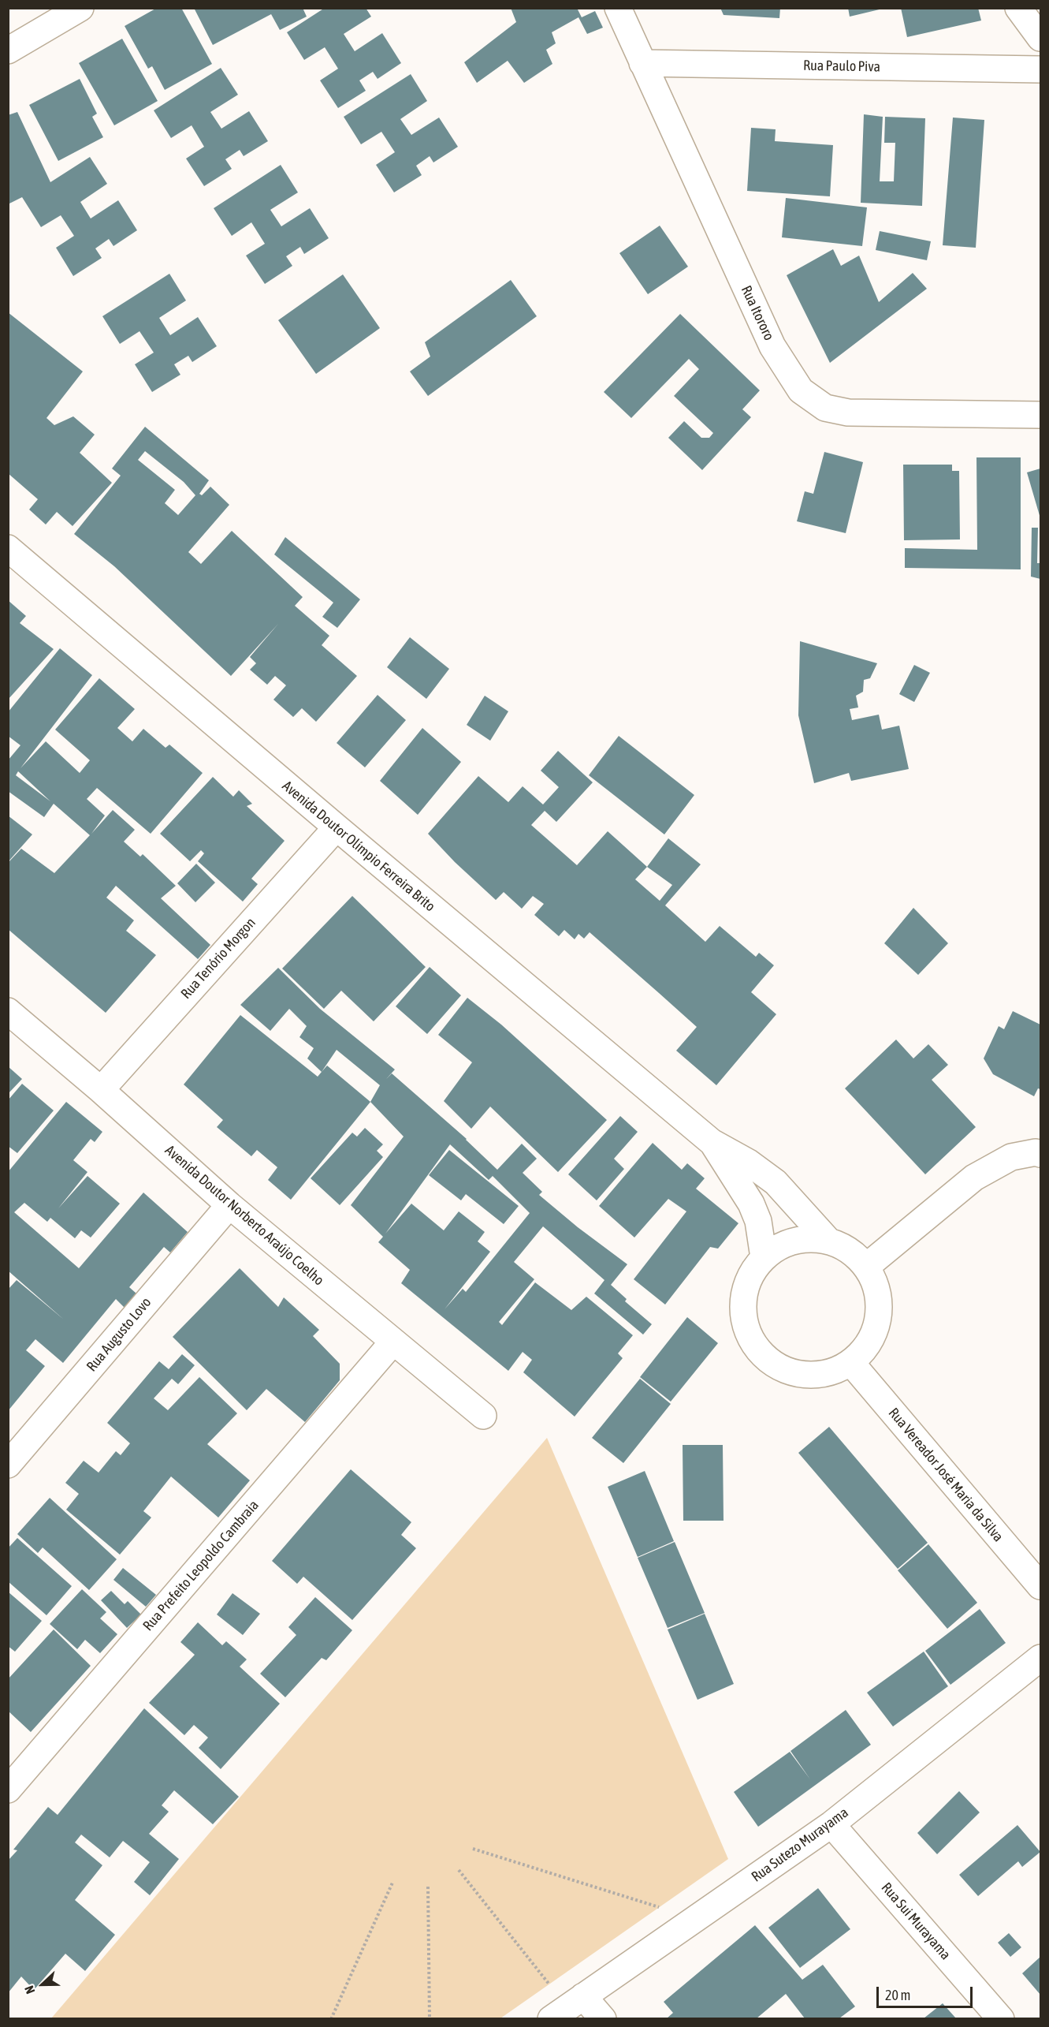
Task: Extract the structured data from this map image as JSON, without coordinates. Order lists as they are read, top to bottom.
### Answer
{
  "streets": {
    "street": [
      "Rua Paulo Piva",
      "Rua Itororo",
      "Avenida Doutor Olímpio Ferreira Brito",
      "Rua Tenório Morgon",
      "Avenida Doutor Norberto Araújo Coelho",
      "Rua Augusto Lovo",
      "Rua Vereador José Maria da Silva",
      "Rua Prefeito Leopoldo Cambraia",
      "Rua Sutezo Murayama",
      "Rua Sui Murayama"
    ]
  },
  "crossings": [
    ["Rua Paulo Piva", "Rua Itororo"],
    ["Avenida Doutor Olímpio Ferreira Brito", "Rua Tenório Morgon"],
    ["Avenida Doutor Olímpio Ferreira Brito", "Rua Vereador José Maria da Silva"],
    ["Rua Tenório Morgon", "Avenida Doutor Norberto Araújo Coelho"],
    ["Avenida Doutor Norberto Araújo Coelho", "Rua Augusto Lovo"],
    ["Avenida Doutor Norberto Araújo Coelho", "Rua Prefeito Leopoldo Cambraia"],
    ["Rua Sutezo Murayama", "Rua Sui Murayama"]
  ],
  "scale_bar": "20 m",
  "north": "left"
}
